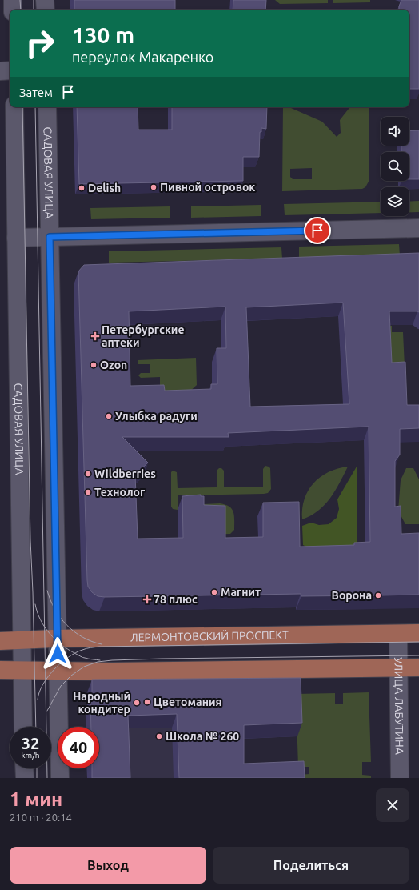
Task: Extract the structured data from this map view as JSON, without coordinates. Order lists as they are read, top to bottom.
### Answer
{
  "streets": {
    "main road": ["ЛЕРМОНТОВСКИЙ ПРОСПЕКТ"],
    "street": ["САДОВАЯ УЛИЦА", "УЛИЦА ЛАБУТИНА"]
  },
  "crossings": [
    ["САДОВАЯ УЛИЦА", "ЛЕРМОНТОВСКИЙ ПРОСПЕКТ"],
    ["ЛЕРМОНТОВСКИЙ ПРОСПЕКТ", "УЛИЦА ЛАБУТИНА"]
  ],
  "places": {
    "other": [
      "Пивной островок",
      "Delish",
      "Ozon",
      "Улыбка радуги",
      "Wildberries",
      "Технолог",
      "Магнит",
      "Ворона",
      "Цветомания",
      "Народный кондитер",
      "Школа № 260"
    ],
    "health": ["Петербургские аптеки", "78 плюс"]
  },
  "page": {
    "turn": ["130 m", "переулок Макаренко"],
    "then": "Затем",
    "speed": "32 km/h",
    "limit": "40",
    "heading": ["1 мин", "210 m · 20:14"],
    "buttons": ["Выход", "Поделиться"]
  }
}
